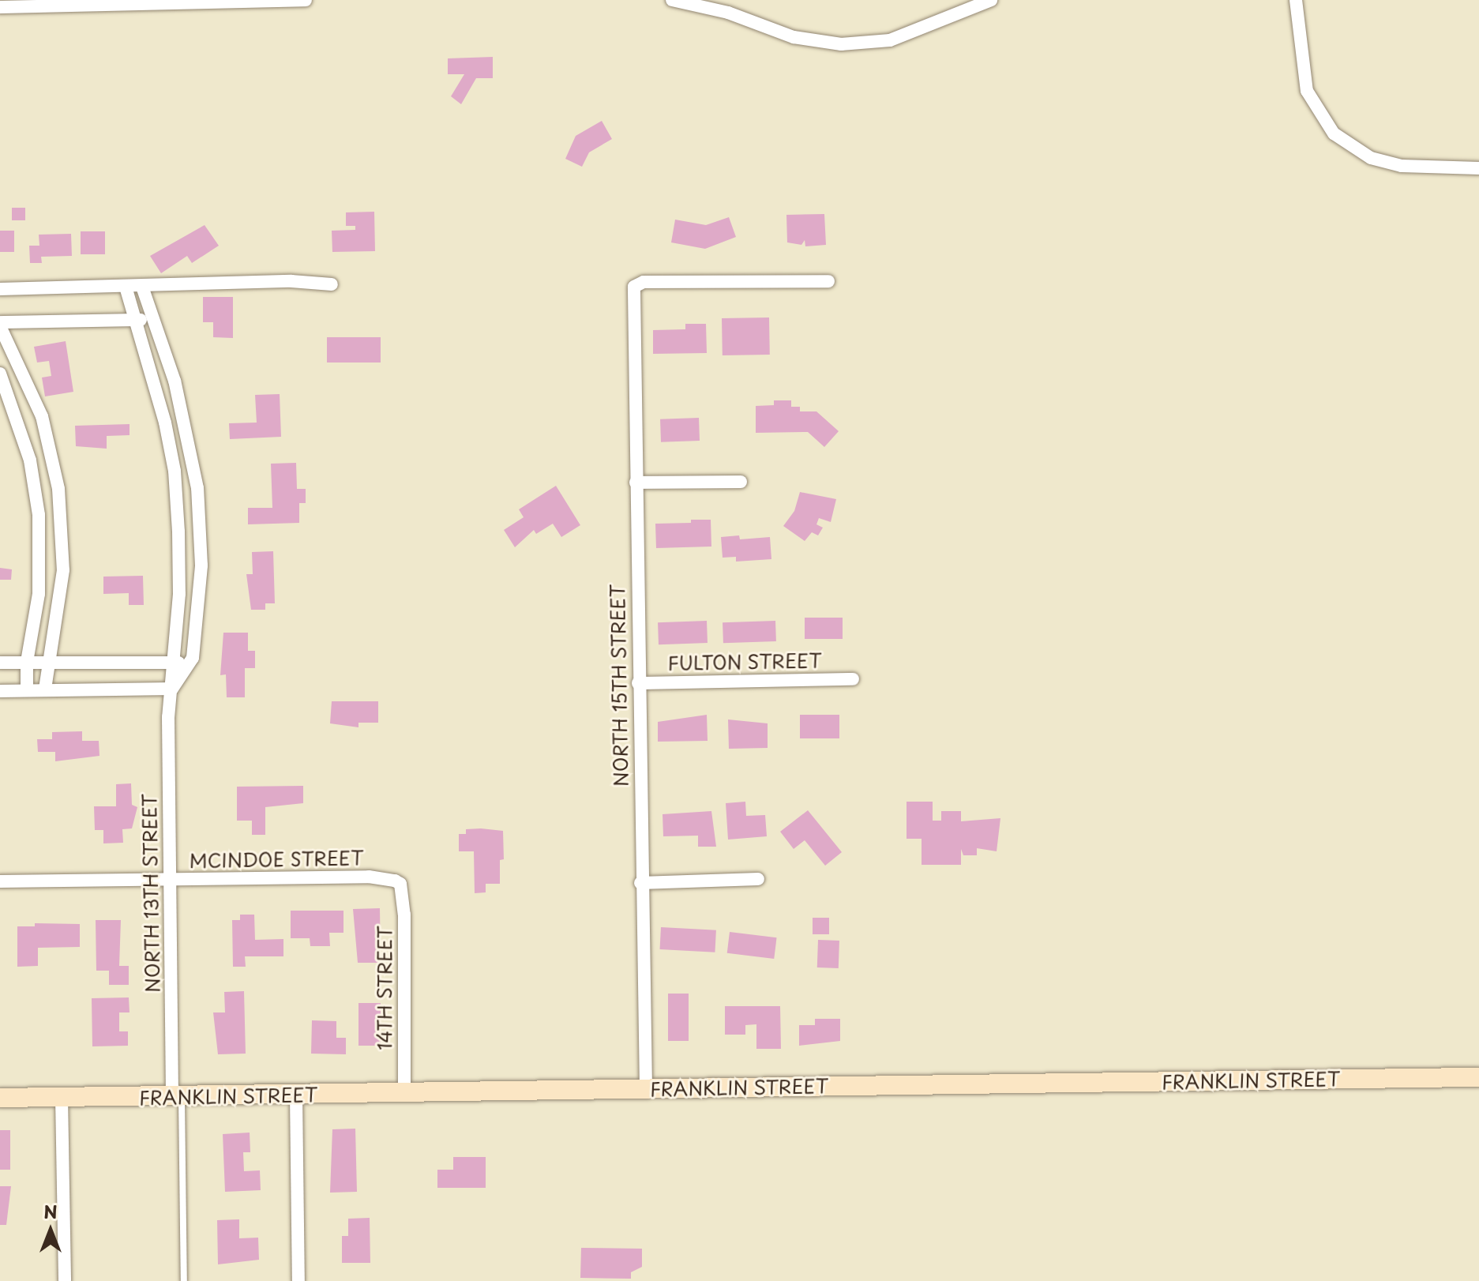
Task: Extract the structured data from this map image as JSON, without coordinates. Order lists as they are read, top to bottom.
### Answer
{
  "streets": {
    "street": [
      "FULTON STREET",
      "NORTH 15TH STREET",
      "MCINDOE STREET",
      "NORTH 13TH STREET",
      "14TH STREET",
      "FRANKLIN STREET"
    ]
  },
  "crossings": [
    ["FULTON STREET", "NORTH 15TH STREET"],
    ["NORTH 15TH STREET", "FRANKLIN STREET"],
    ["MCINDOE STREET", "NORTH 13TH STREET"],
    ["MCINDOE STREET", "14TH STREET"],
    ["NORTH 13TH STREET", "FRANKLIN STREET"],
    ["14TH STREET", "FRANKLIN STREET"]
  ],
  "north": "top"
}
